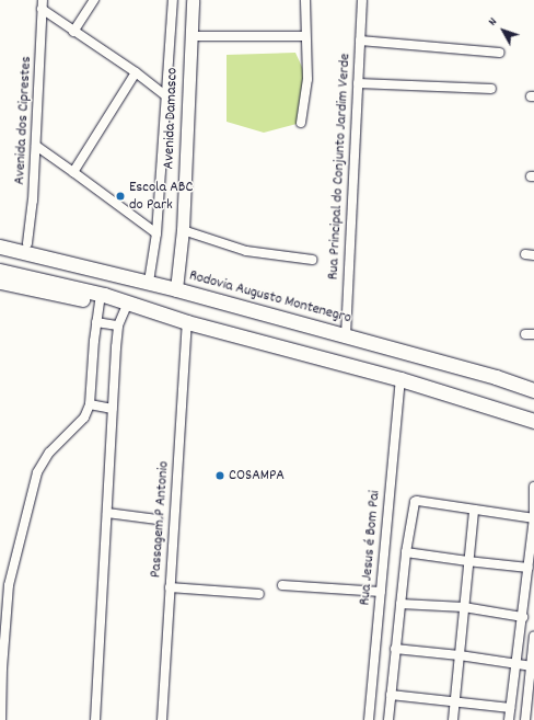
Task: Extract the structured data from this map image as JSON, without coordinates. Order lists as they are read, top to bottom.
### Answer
{
  "streets": {
    "main road": ["Rodovia Augusto Montenegro"],
    "street": [
      "Avenida Damasco",
      "Avenida dos Ciprestes",
      "Rua Principal do Conjunto Jardim Verde",
      "Passagem P Antonio",
      "Rua Jesus é Bom Pai"
    ]
  },
  "crossings": [
    ["Avenida Damasco", "Rodovia Augusto Montenegro"],
    ["Avenida dos Ciprestes", "Rodovia Augusto Montenegro"],
    ["Rua Principal do Conjunto Jardim Verde", "Rodovia Augusto Montenegro"]
  ],
  "places": ["Escola ABC do Park", "COSAMPA"],
  "north": "top left"
}
